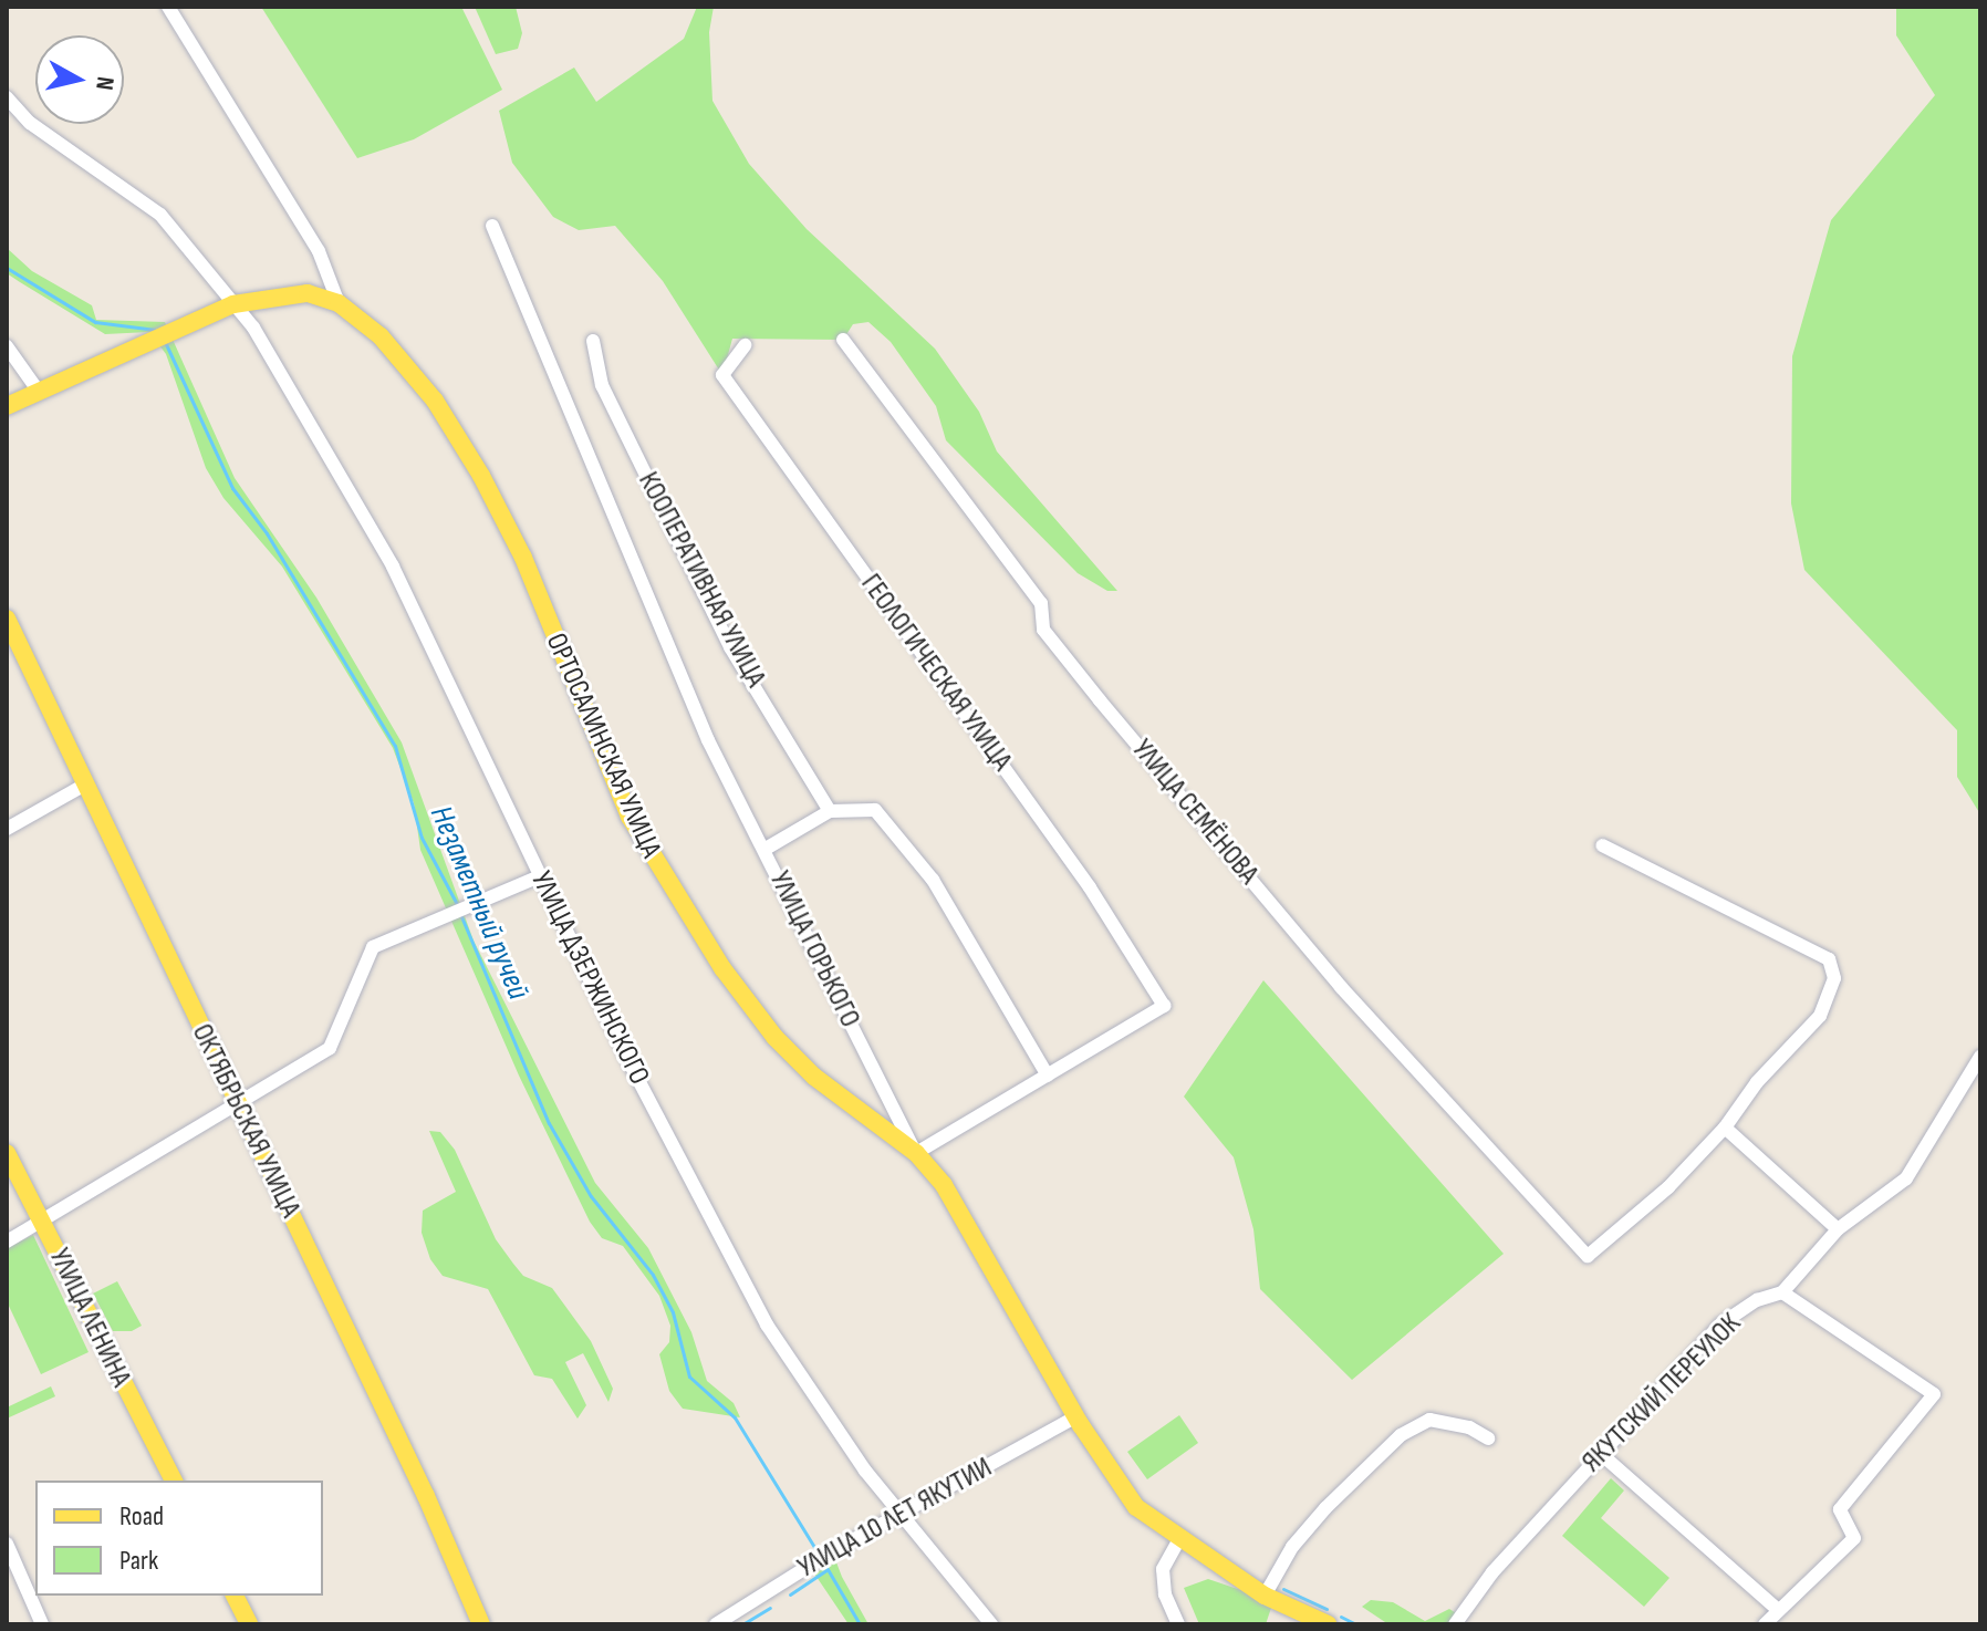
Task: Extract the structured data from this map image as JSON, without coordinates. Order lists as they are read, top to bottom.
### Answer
{
  "streets": {
    "main road": [
      "ОРТОСАЛИНСКАЯ УЛИЦА",
      "УЛИЦА ГОРЬКОГО",
      "ОКТЯБРЬСКАЯ УЛИЦА",
      "УЛИЦА ЛЕНИНА"
    ],
    "street": [
      "КООПЕРАТИВНАЯ УЛИЦА",
      "ГЕОЛОГИЧЕСКАЯ УЛИЦА",
      "УЛИЦА СЕМЁНОВА",
      "УЛИЦА ДЗЕРЖИНСКОГО",
      "ЯКУТСКИЙ ПЕРЕУЛОК",
      "УЛИЦА 10 ЛЕТ ЯКУТИИ"
    ]
  },
  "crossings": [
    ["ОРТОСАЛИНСКАЯ УЛИЦА", "УЛИЦА ГОРЬКОГО"],
    ["ОРТОСАЛИНСКАЯ УЛИЦА", "УЛИЦА ДЗЕРЖИНСКОГО"],
    ["УЛИЦА ГОРЬКОГО", "УЛИЦА 10 ЛЕТ ЯКУТИИ"],
    ["УЛИЦА ДЗЕРЖИНСКОГО", "УЛИЦА 10 ЛЕТ ЯКУТИИ"]
  ],
  "water": ["Незаметный ручей"],
  "legend": ["Road", "Park"],
  "north": "right"
}
